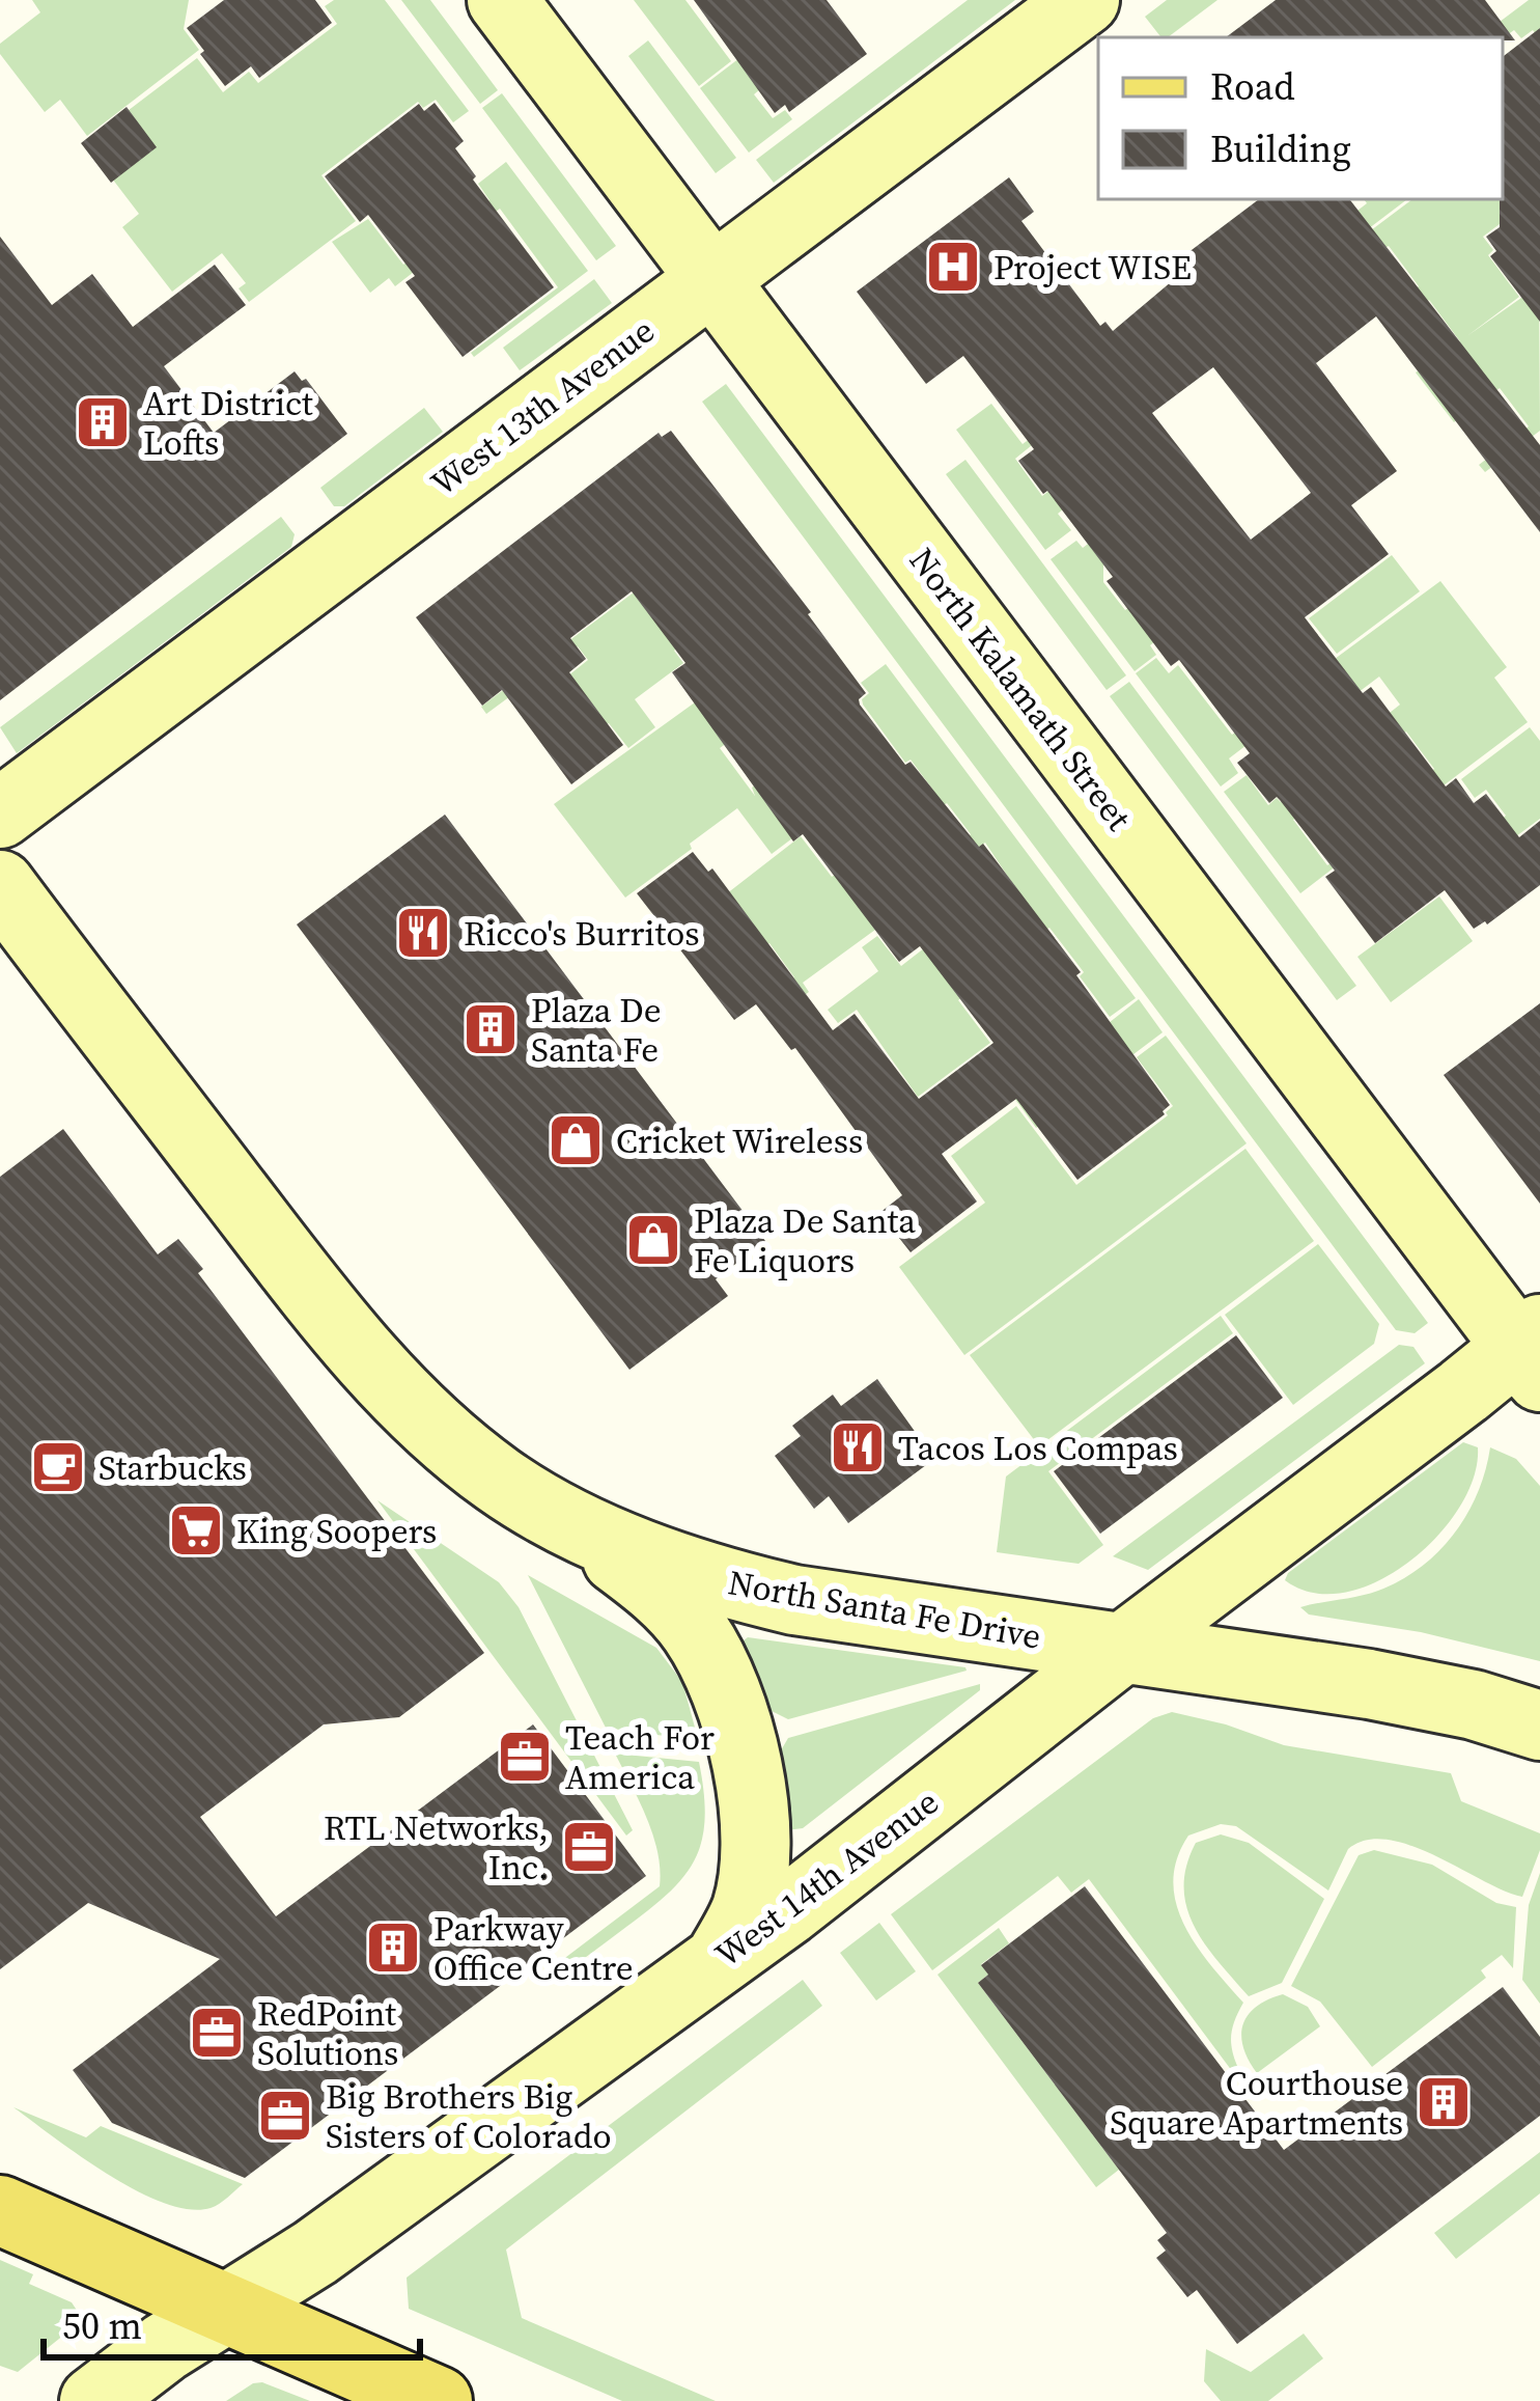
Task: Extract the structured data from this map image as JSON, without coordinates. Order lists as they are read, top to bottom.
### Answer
{
  "streets": {
    "main road": [
      "West 13th Avenue",
      "North Kalamath Street",
      "North Santa Fe Drive",
      "West 14th Avenue"
    ]
  },
  "crossings": [
    ["West 13th Avenue", "North Kalamath Street"],
    ["North Kalamath Street", "West 14th Avenue"],
    ["North Santa Fe Drive", "West 14th Avenue"]
  ],
  "places": {
    "hospital": ["Project WISE"],
    "building": [
      "Art District Lofts",
      "Plaza De Santa Fe",
      "Parkway Office Centre",
      "Courthouse Square Apartments"
    ],
    "restaurant": ["Ricco's Burritos", "Tacos Los Compas"],
    "shop": ["Cricket Wireless", "Plaza De Santa Fe Liquors"],
    "cafe": ["Starbucks"],
    "supermarket": ["King Soopers"],
    "office": [
      "Teach For America",
      "RTL Networks, Inc.",
      "RedPoint Solutions",
      "Big Brothers Big Sisters of Colorado"
    ]
  },
  "legend": ["Road", "Building"],
  "scale_bar": "50 m"
}
